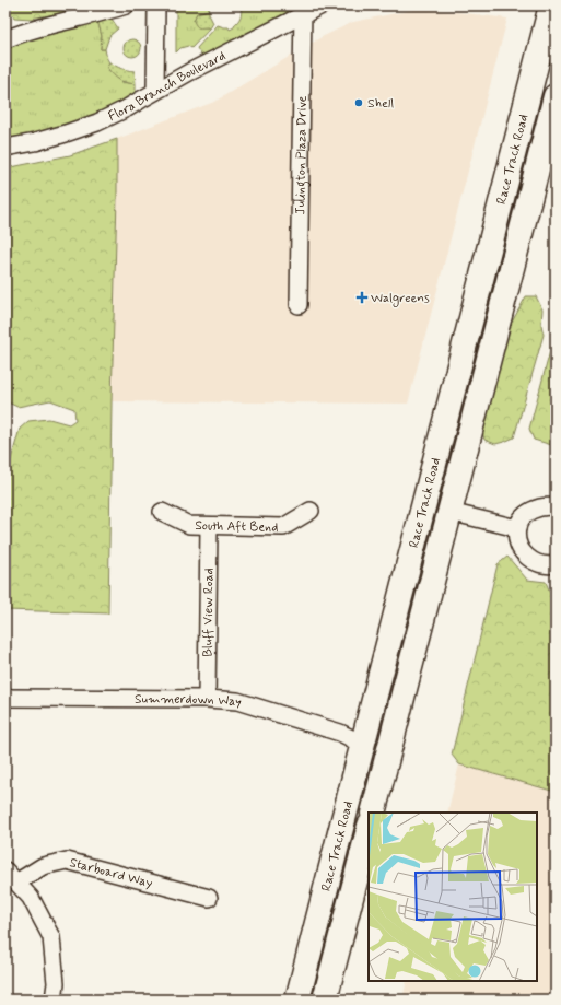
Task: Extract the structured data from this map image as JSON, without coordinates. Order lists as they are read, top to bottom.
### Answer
{
  "streets": {
    "main road": ["Race Track Road"],
    "street": [
      "Flora Branch Boulevard",
      "Julington Plaza Drive",
      "South Aft Bend",
      "Bluff View Road",
      "Summerdown Way",
      "Starboard Way"
    ]
  },
  "crossings": [
    ["Flora Branch Boulevard", "Julington Plaza Drive"],
    ["Race Track Road", "Summerdown Way"],
    ["South Aft Bend", "Bluff View Road"],
    ["Bluff View Road", "Summerdown Way"]
  ],
  "places": {
    "other": ["Shell"],
    "health": ["Walgreens"]
  }
}
